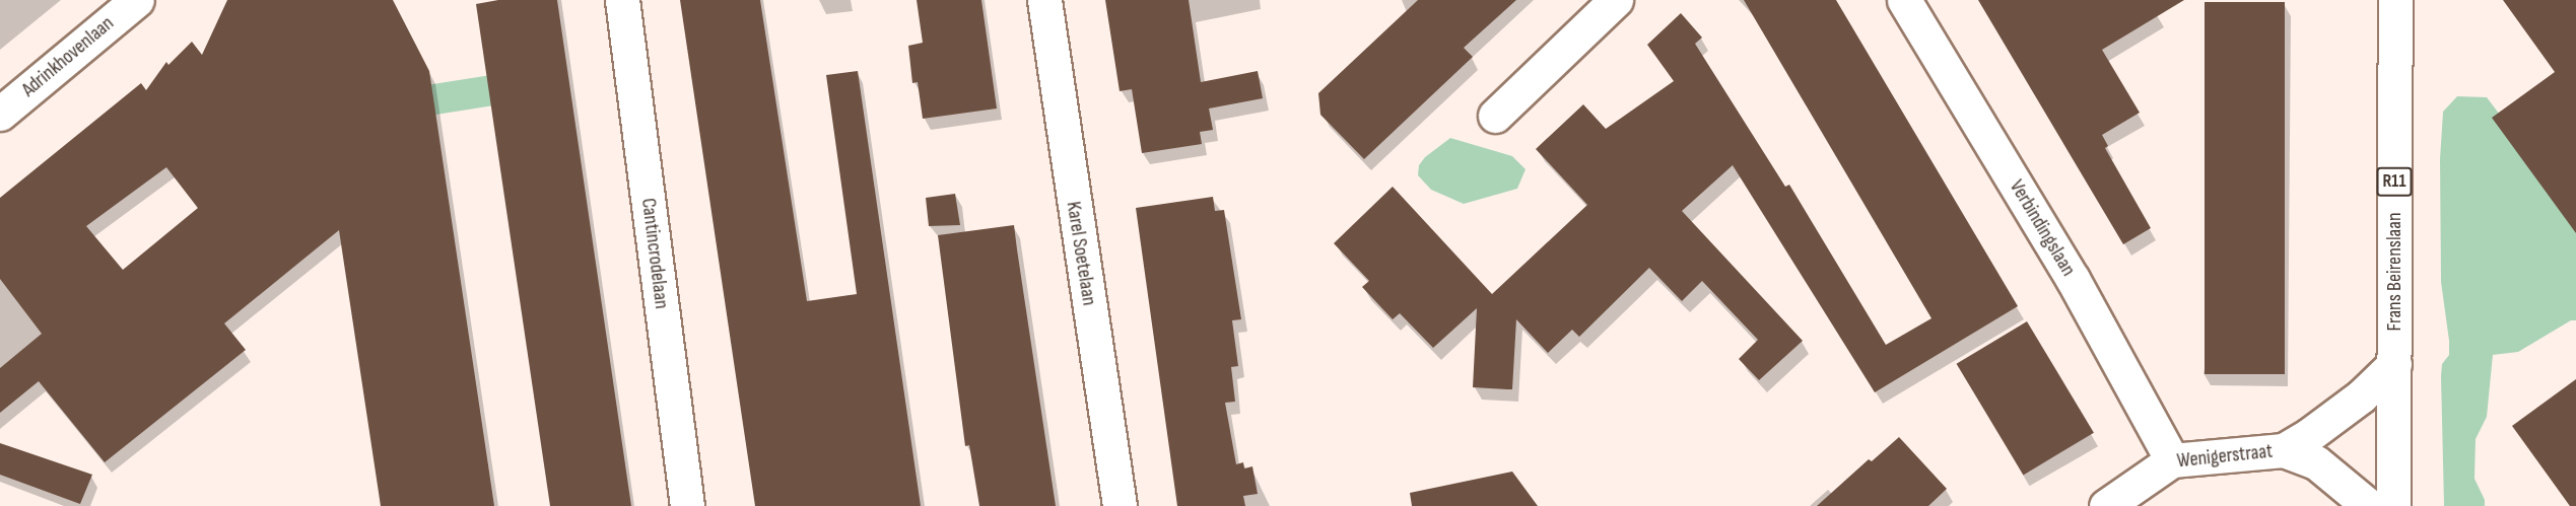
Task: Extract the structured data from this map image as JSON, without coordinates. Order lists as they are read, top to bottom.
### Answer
{
  "streets": {
    "street": [
      "Adrinkhovenlaan",
      "R11",
      "Verbindingslaan",
      "Cantincrodelaan",
      "Karel Soetelaan",
      "Frans Beirenslaan",
      "Wenigerstraat"
    ]
  },
  "crossings": [
    ["Verbindingslaan", "Wenigerstraat"],
    ["Frans Beirenslaan", "Wenigerstraat"]
  ]
}
